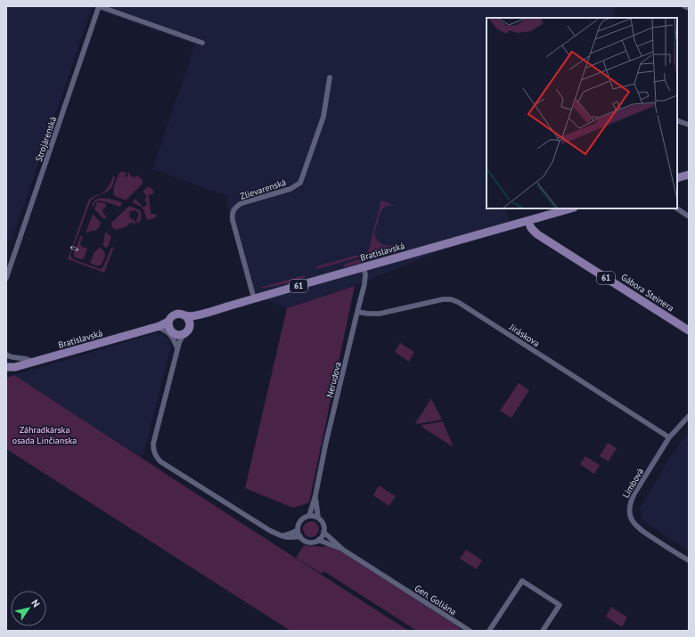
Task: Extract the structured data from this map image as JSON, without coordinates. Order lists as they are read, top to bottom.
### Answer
{
  "streets": {
    "main road": ["Bratislavská", "61", "Gábora Steinera"],
    "street": [
      "Strojárenská",
      "Zlievarenská",
      "Jiráskova",
      "Nerudova",
      "Limbová",
      "Gen. Goliána"
    ]
  },
  "crossings": [
    ["Zlievarenská", "Bratislavská"],
    ["Bratislavská", "Gábora Steinera"],
    ["Bratislavská", "Nerudova"],
    ["Jiráskova", "Nerudova"],
    ["Jiráskova", "Limbová"]
  ],
  "parks": ["Záhradkárska osada Linčianska"],
  "north": "top right"
}
